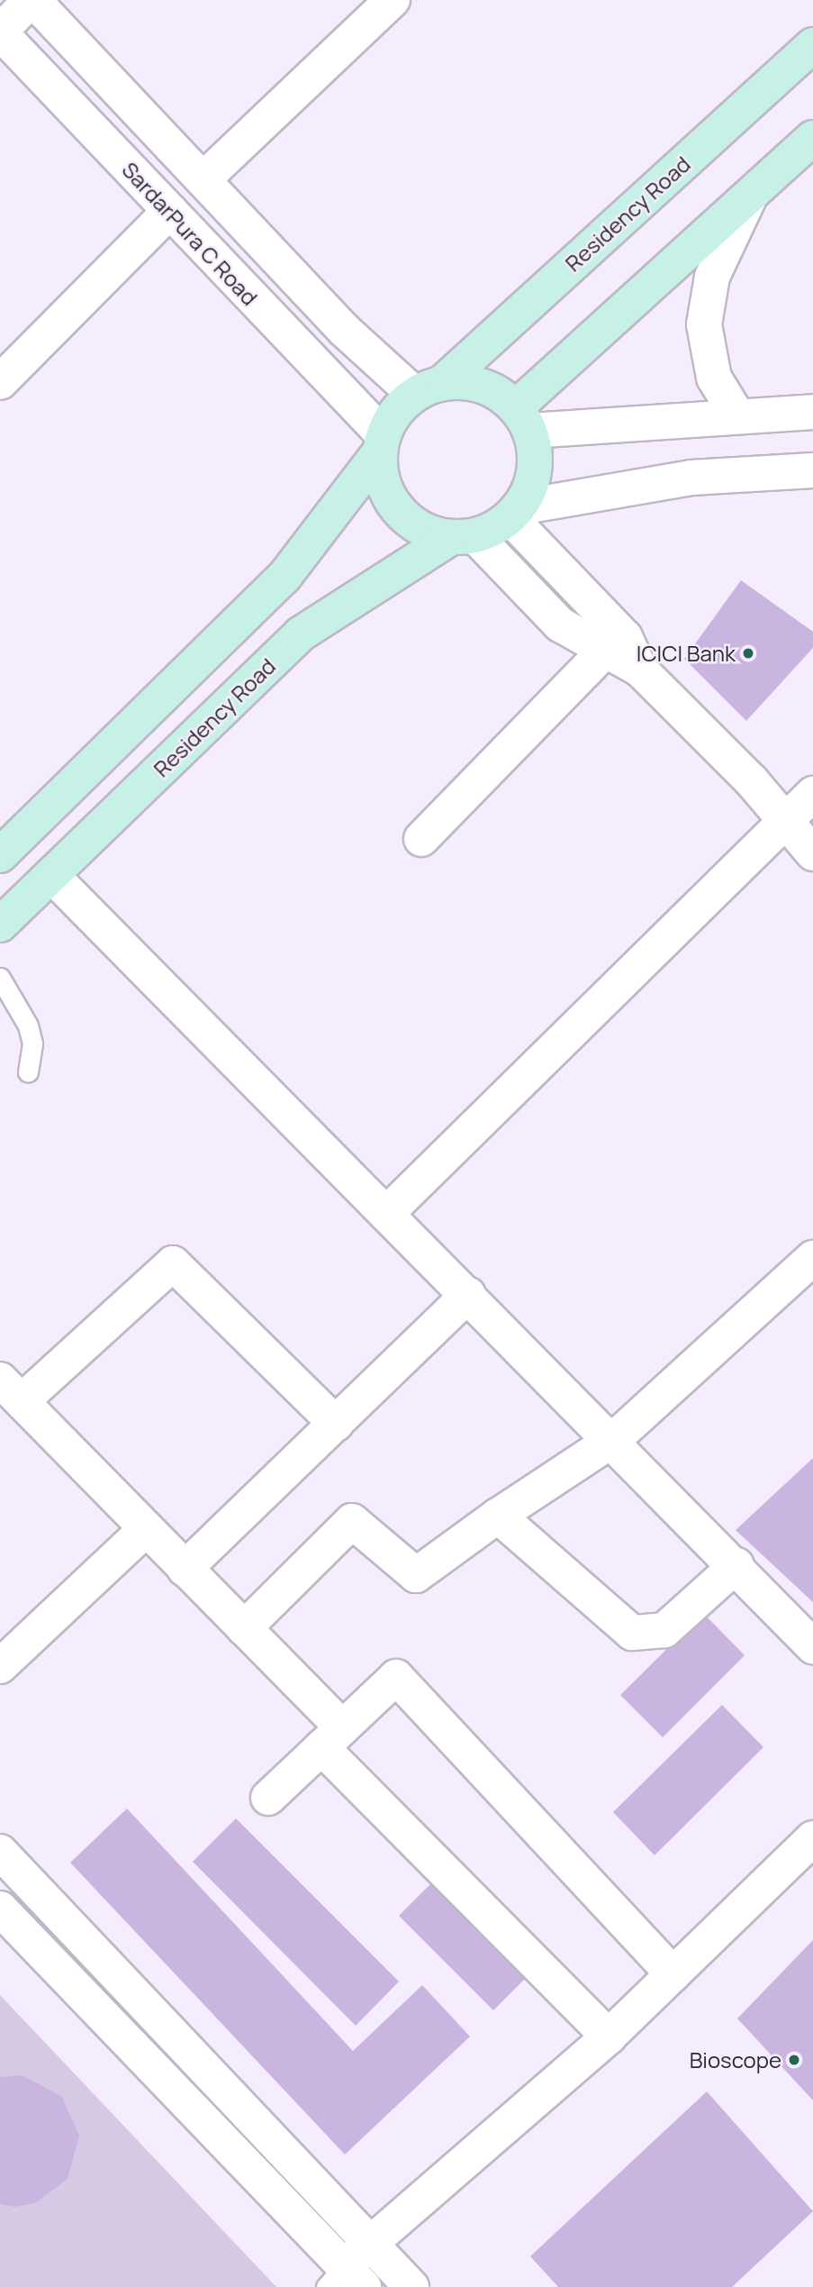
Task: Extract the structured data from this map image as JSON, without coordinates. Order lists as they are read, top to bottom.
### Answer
{
  "streets": {
    "main road": ["Residency Road"],
    "street": ["SardarPura C Road"]
  },
  "crossings": [
    ["Residency Road", "SardarPura C Road"]
  ],
  "places": ["ICICI Bank", "Bioscope"]
}
